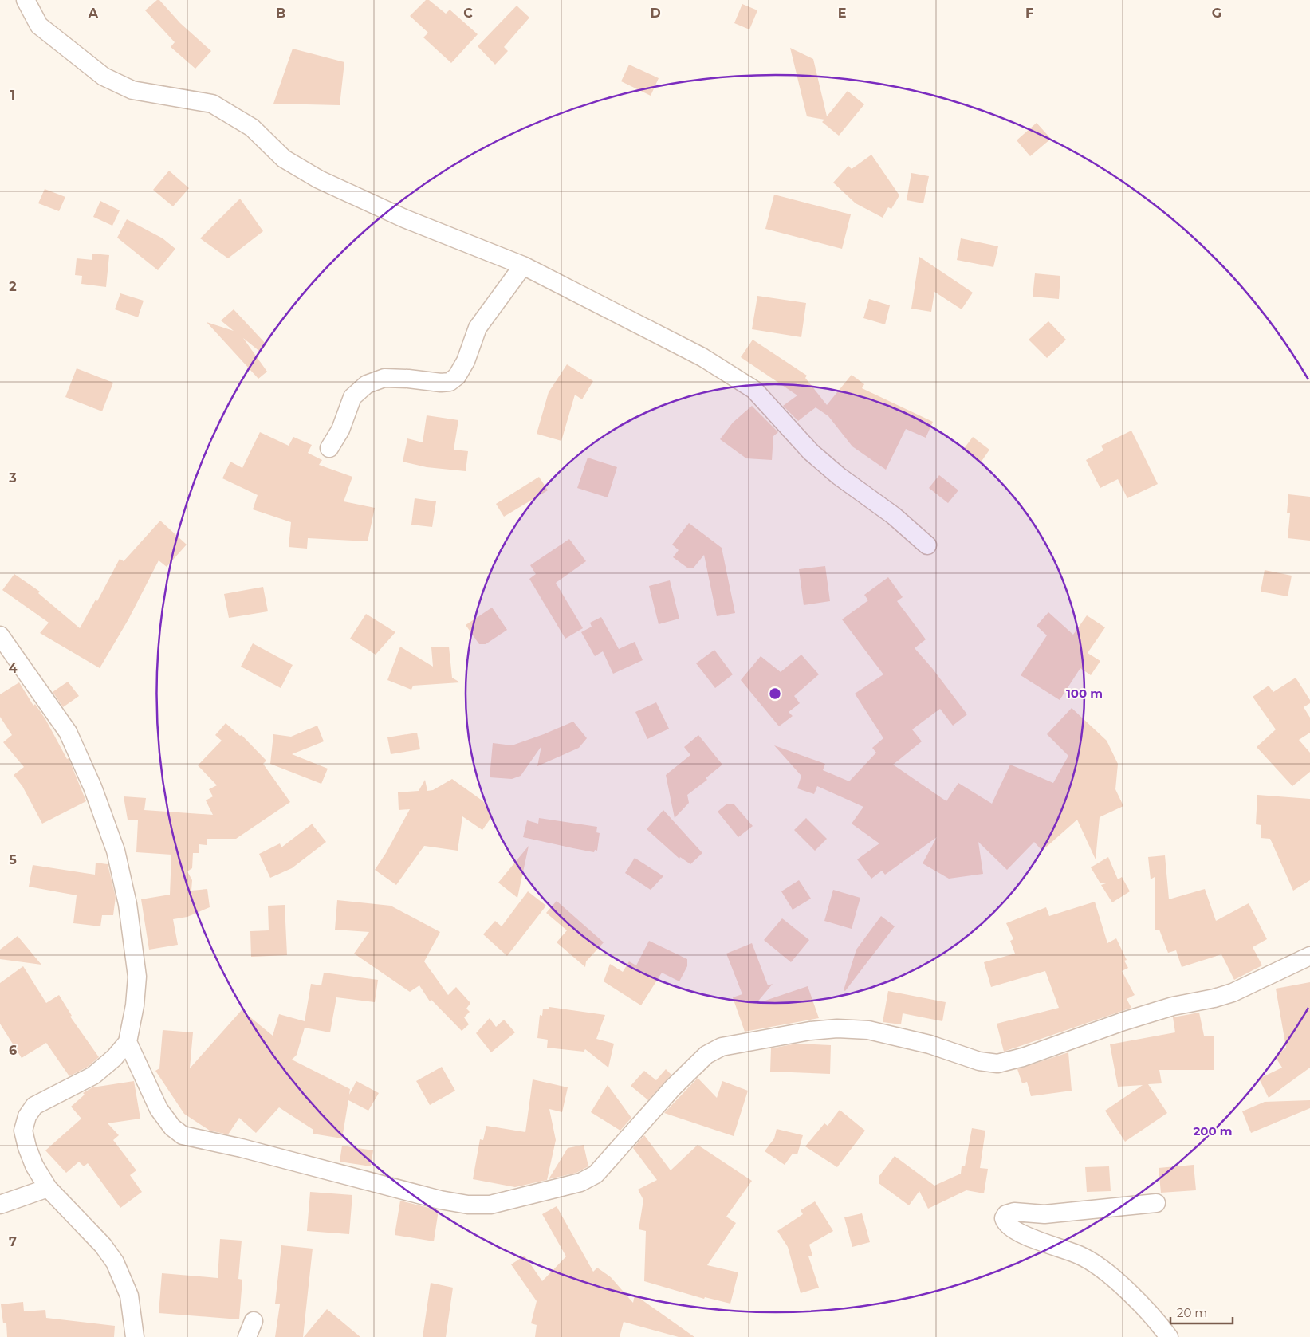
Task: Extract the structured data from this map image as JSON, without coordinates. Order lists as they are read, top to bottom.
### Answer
{
  "scale_bar": "20 m",
  "grid": {
    "columns": [
      "A",
      "B",
      "C",
      "D",
      "E",
      "F",
      "G"
    ],
    "rows": [
      "1",
      "2",
      "3",
      "4",
      "5",
      "6",
      "7"
    ]
  },
  "rings": ["100 m", "200 m"]
}
